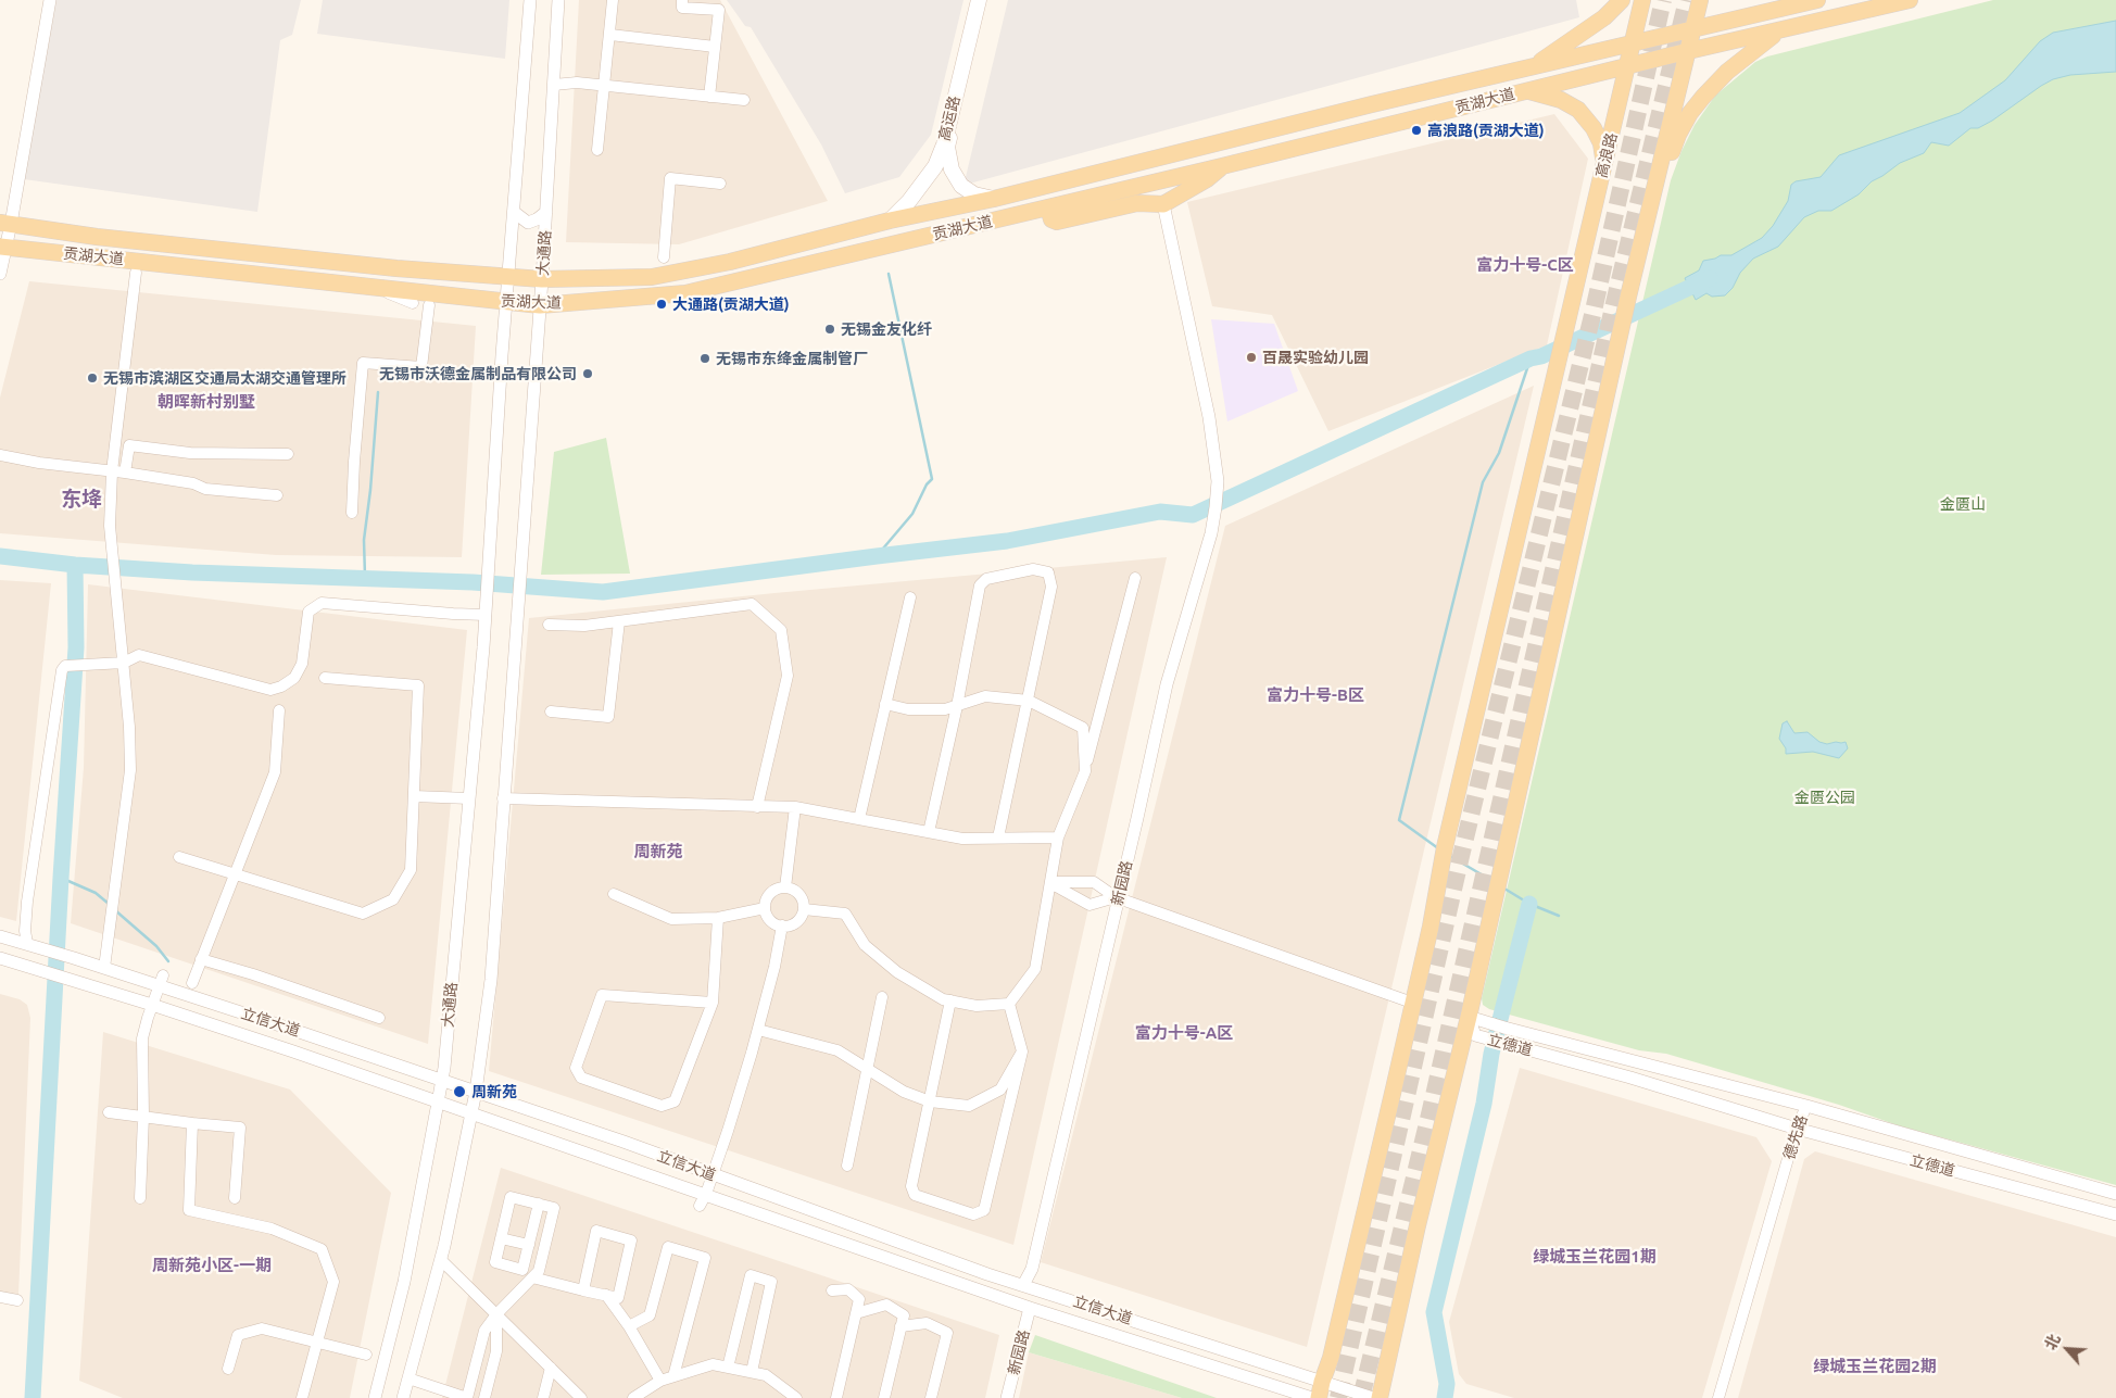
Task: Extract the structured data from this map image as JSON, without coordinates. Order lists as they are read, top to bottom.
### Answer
{
  "streets": {
    "main road": ["贡湖大道", "高运路", "高浪路"],
    "street": [
      "大通路",
      "新园路",
      "立信大道",
      "立德道",
      "德先路"
    ]
  },
  "crossings": [
    ["贡湖大道", "高运路"],
    ["贡湖大道", "高浪路"],
    ["贡湖大道", "大通路"],
    ["高浪路", "立信大道"],
    ["大通路", "立信大道"],
    ["新园路", "立信大道"],
    ["立德道", "德先路"]
  ],
  "districts": [
    "富力十号-C区",
    "朝晖新村别墅",
    "东鿍",
    "富力十号-B区",
    "周新苑",
    "富力十号-A区",
    "绿城玉兰花园1期",
    "周新苑小区-一期",
    "绿城玉兰花园2期"
  ],
  "parks": ["金匮山", "金匮公园"],
  "places": [
    "高浪路(贡湖大道)",
    "大通路(贡湖大道)",
    "无锡金友化纤",
    "百晟实验幼儿园",
    "无锡市东绛金属制管厂",
    "无锡市沃德金属制品有限公司",
    "无锡市滨湖区交通局太湖交通管理所",
    "周新苑"
  ],
  "north": "top left"
}
